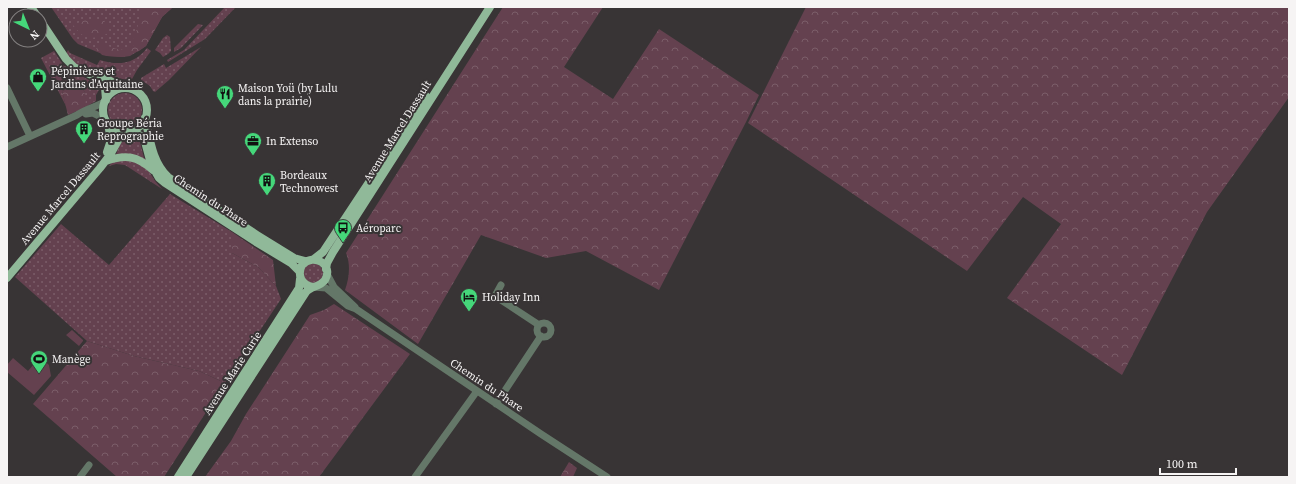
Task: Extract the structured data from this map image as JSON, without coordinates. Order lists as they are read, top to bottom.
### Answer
{
  "streets": {
    "main road": ["Avenue Marcel Dassault", "Chemin du Phare", "Avenue Marie Curie"]
  },
  "crossings": [
    ["Avenue Marcel Dassault", "Chemin du Phare"],
    ["Avenue Marcel Dassault", "Avenue Marie Curie"],
    ["Chemin du Phare", "Avenue Marie Curie"]
  ],
  "places": {
    "shop": ["Pépinières et Jardins d'Aquitaine"],
    "restaurant": ["Maison Yoü (by Lulu dans la prairie)"],
    "building": ["Groupe Béria Reprographie", "Bordeaux Technowest"],
    "office": ["In Extenso"],
    "bus stop": ["Aéroparc"],
    "hotel": ["Holiday Inn"],
    "sports": ["Manège"]
  },
  "scale_bar": "100 m",
  "north": "bottom right"
}
